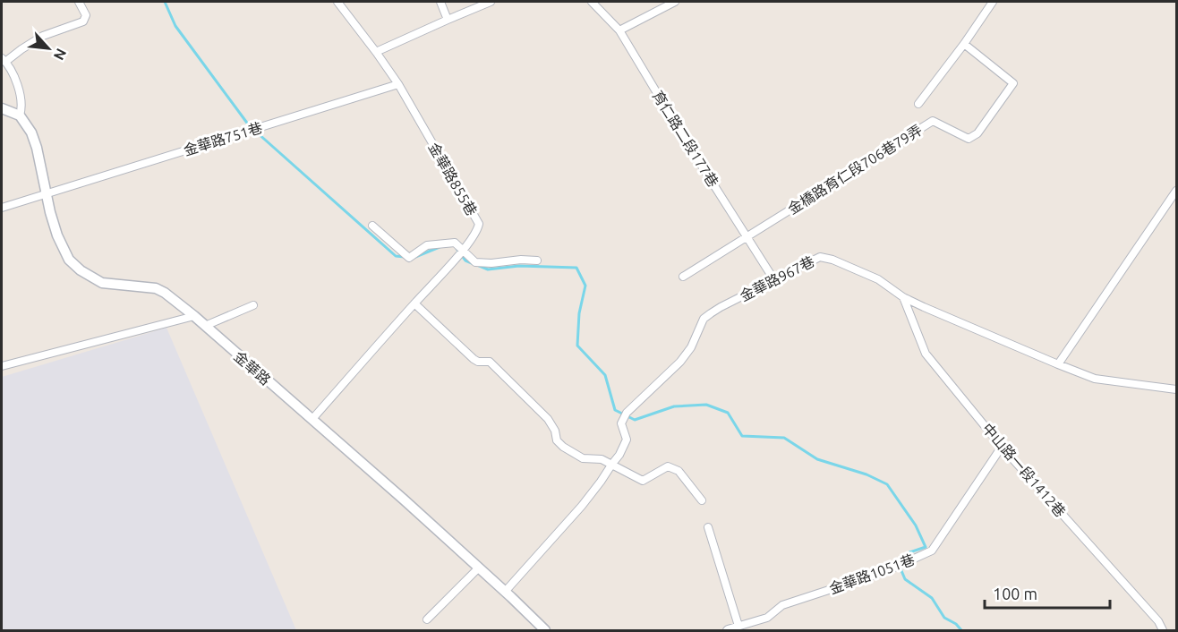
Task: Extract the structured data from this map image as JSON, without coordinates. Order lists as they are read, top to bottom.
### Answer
{
  "streets": {
    "street": [
      "金華路751巷",
      "育仁路二段177巷",
      "金橋路育仁段706巷79弄",
      "金華路855巷",
      "金華路967巷",
      "金華路",
      "中山路一段1412巷",
      "金華路1051巷"
    ]
  },
  "crossings": [
    ["金華路751巷", "金華路855巷"],
    ["金華路751巷", "金華路"],
    ["育仁路二段177巷", "金橋路育仁段706巷79弄"],
    ["育仁路二段177巷", "金華路967巷"],
    ["金華路855巷", "金華路"],
    ["金華路967巷", "金華路"],
    ["金華路967巷", "中山路一段1412巷"],
    ["中山路一段1412巷", "金華路1051巷"]
  ],
  "scale_bar": "100 m",
  "north": "bottom right"
}
